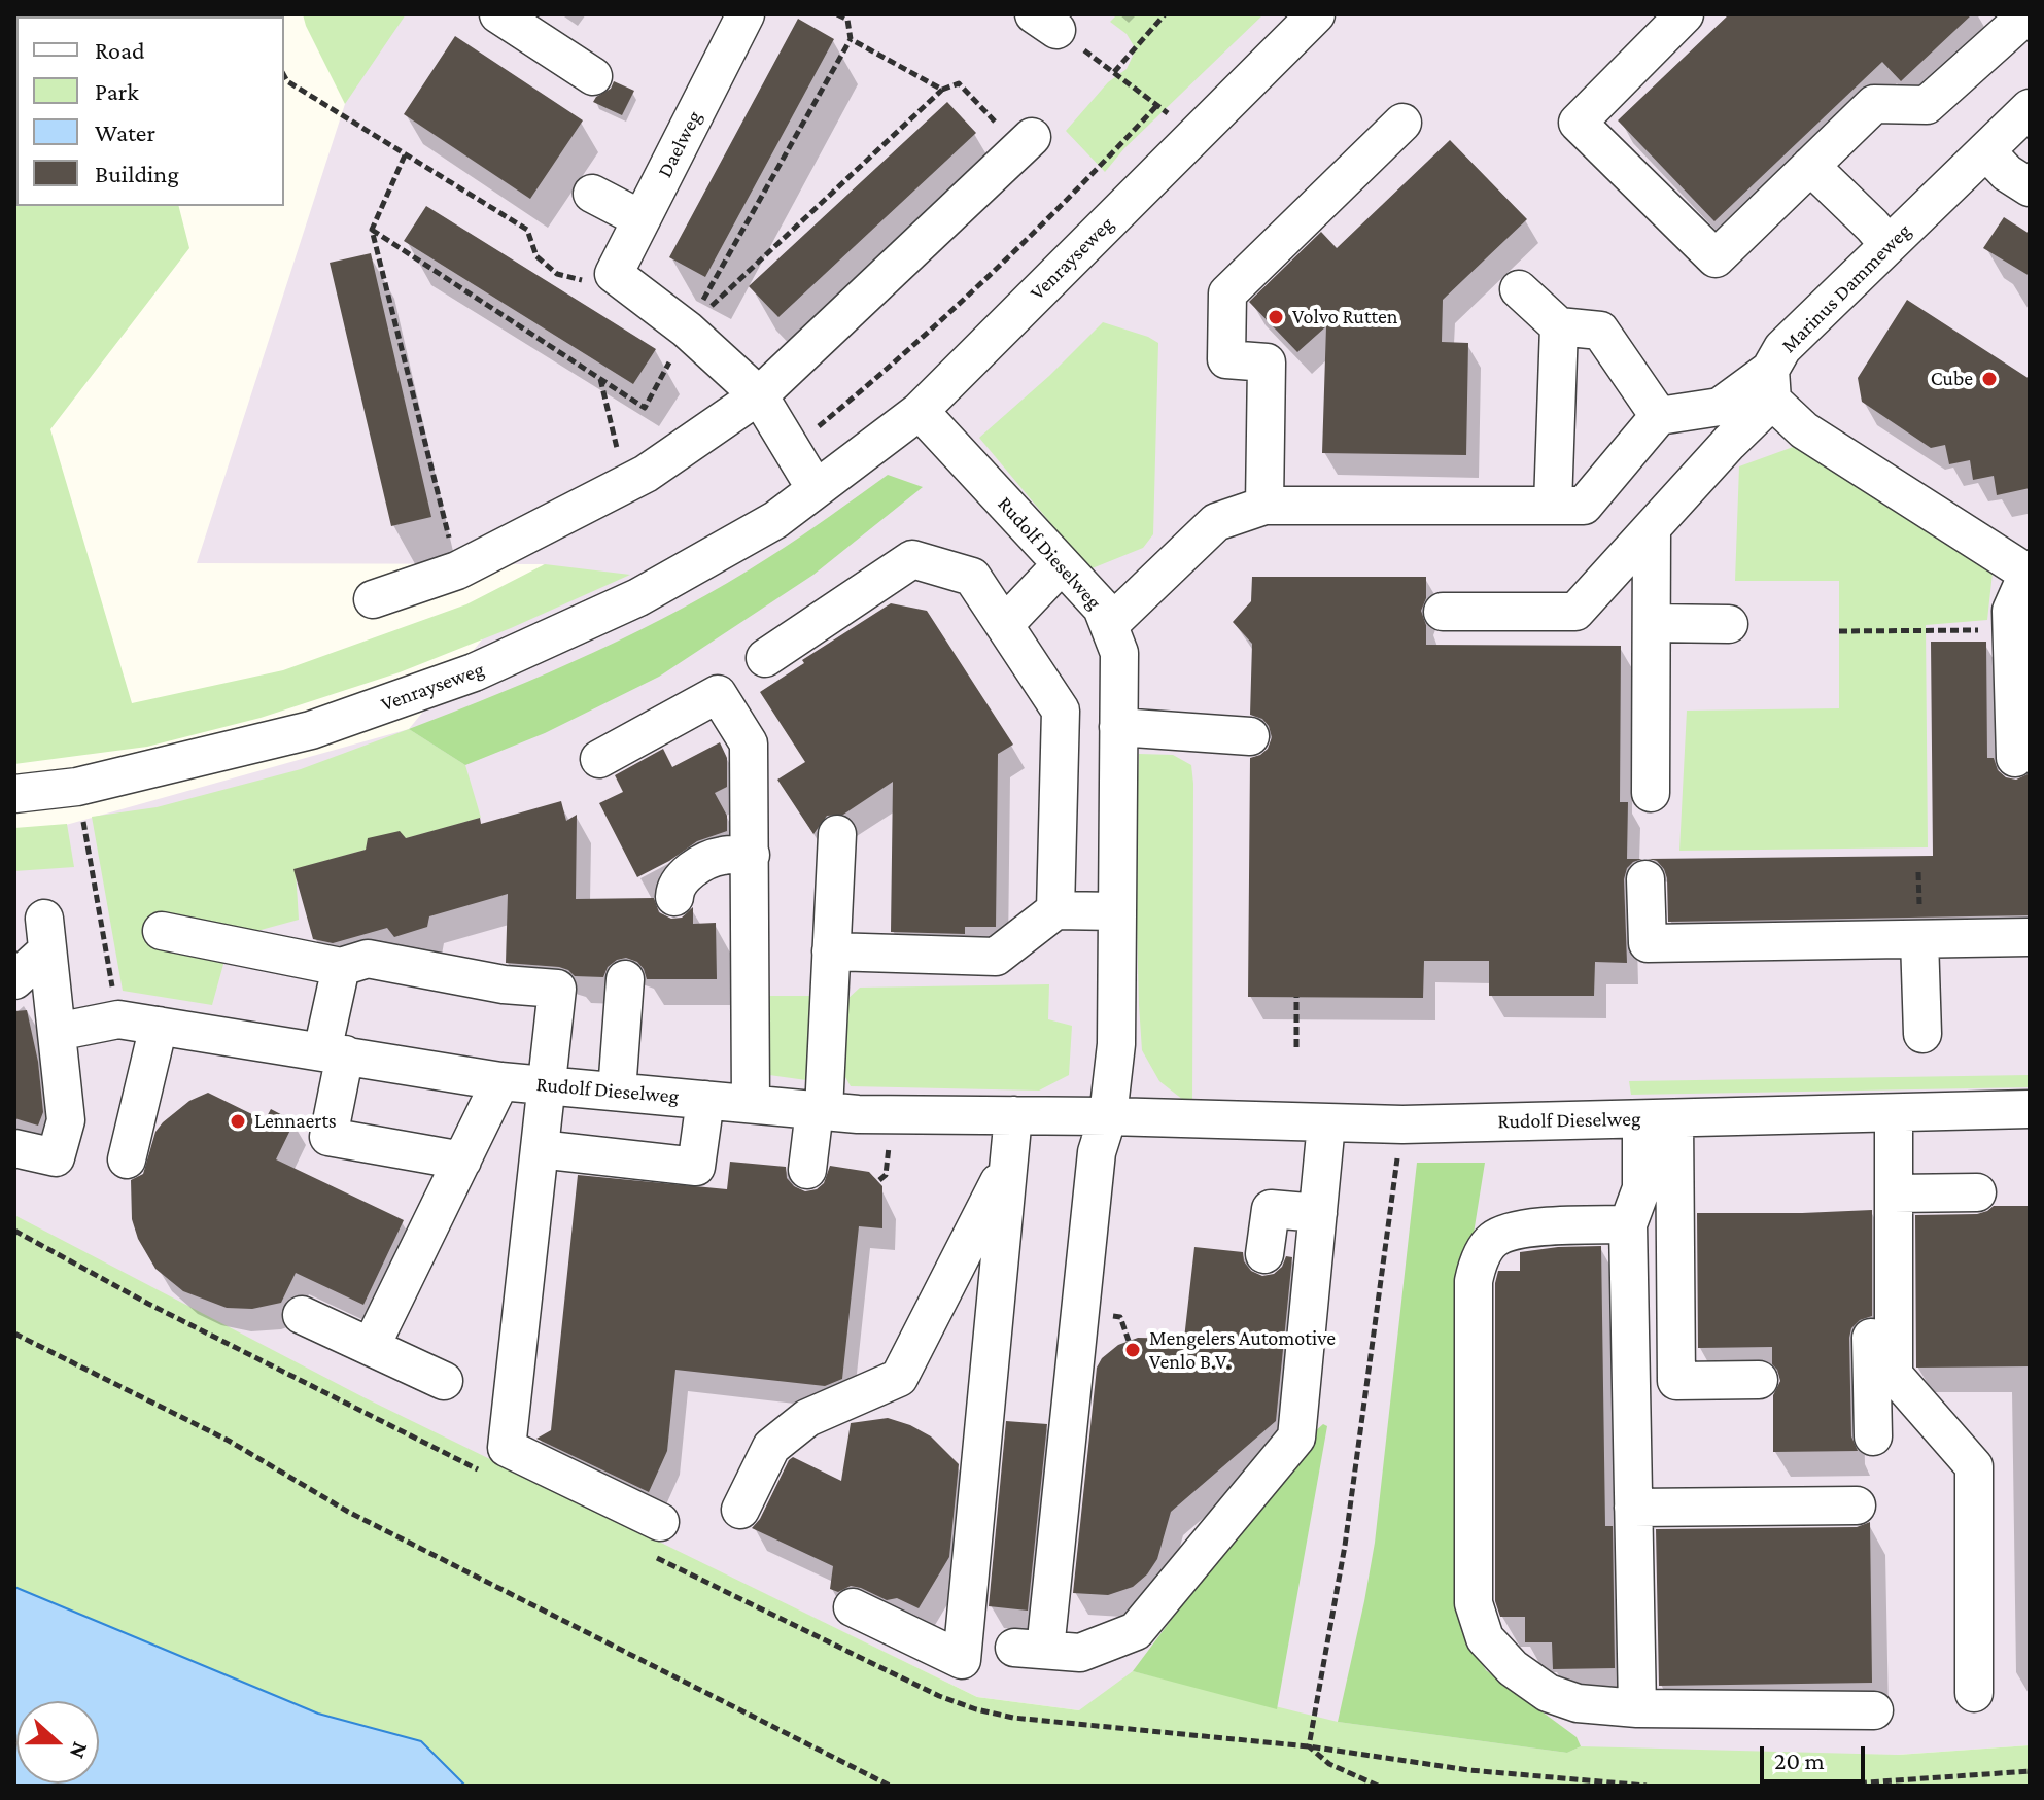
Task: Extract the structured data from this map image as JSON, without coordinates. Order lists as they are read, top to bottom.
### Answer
{
  "streets": {
    "street": [
      "Daelweg",
      "Venrayseweg",
      "Marinus Dammeweg",
      "Rudolf Dieselweg"
    ]
  },
  "crossings": [
    ["Venrayseweg", "Rudolf Dieselweg"]
  ],
  "places": [
    "Volvo Rutten",
    "Cube",
    "Lennaerts",
    "Mengelers Automotive Venlo B.V."
  ],
  "legend": [
    "Road",
    "Park",
    "Water",
    "Building"
  ],
  "scale_bar": "20 m",
  "north": "right"
}
